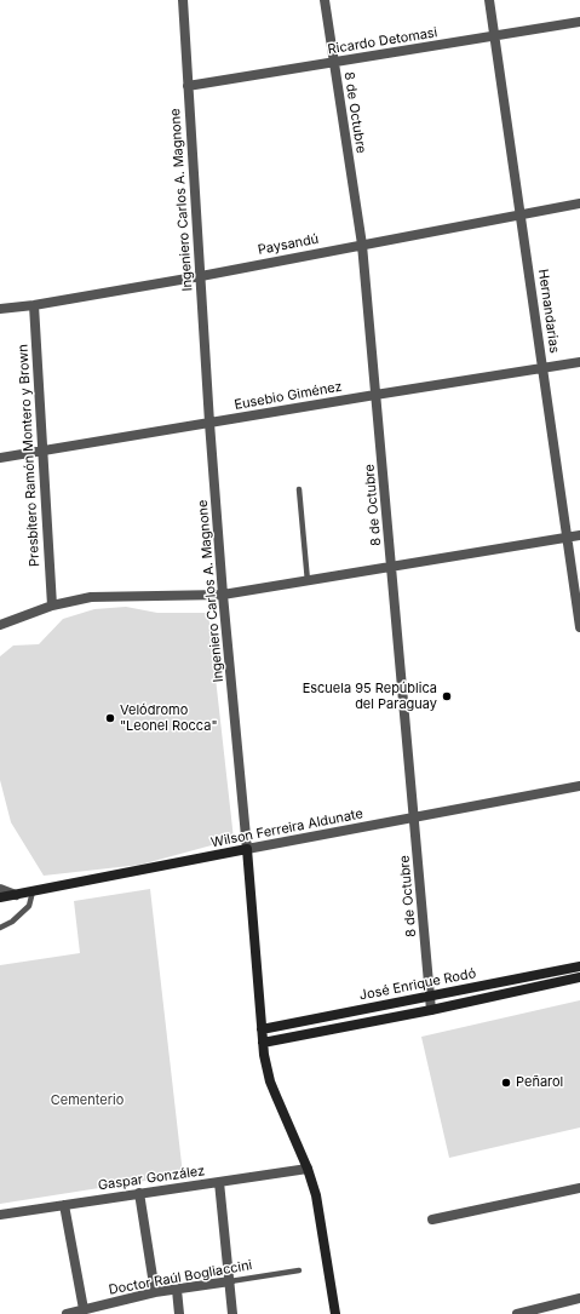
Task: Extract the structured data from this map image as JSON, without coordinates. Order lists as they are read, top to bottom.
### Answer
{
  "streets": {
    "street": [
      "Ricardo Detomasi",
      "8 de Octubre",
      "Ingeniero Carlos A. Magnone",
      "Paysandú",
      "Hernandarias",
      "Eusebio Giménez",
      "Presbítero Ramón Montero y Brown",
      "Wilson Ferreira Aldunate",
      "José Enrique Rodó",
      "Gaspar González",
      "Doctor Raúl Bogliaccini"
    ]
  },
  "crossings": [
    ["Ricardo Detomasi", "8 de Octubre"],
    ["Ricardo Detomasi", "Ingeniero Carlos A. Magnone"],
    ["Ricardo Detomasi", "Hernandarias"],
    ["8 de Octubre", "Paysandú"],
    ["8 de Octubre", "Eusebio Giménez"],
    ["8 de Octubre", "Wilson Ferreira Aldunate"],
    ["8 de Octubre", "José Enrique Rodó"],
    ["Ingeniero Carlos A. Magnone", "Paysandú"],
    ["Ingeniero Carlos A. Magnone", "Eusebio Giménez"],
    ["Ingeniero Carlos A. Magnone", "Wilson Ferreira Aldunate"],
    ["Ingeniero Carlos A. Magnone", "José Enrique Rodó"],
    ["Ingeniero Carlos A. Magnone", "Gaspar González"],
    ["Paysandú", "Hernandarias"],
    ["Paysandú", "Presbítero Ramón Montero y Brown"],
    ["Hernandarias", "Eusebio Giménez"],
    ["Eusebio Giménez", "Presbítero Ramón Montero y Brown"]
  ],
  "parks": ["Cementerio"],
  "places": ["Escuela 95 República del Paraguay", "Velódromo \"Leonel Rocca\"", "Peñarol"]
}
